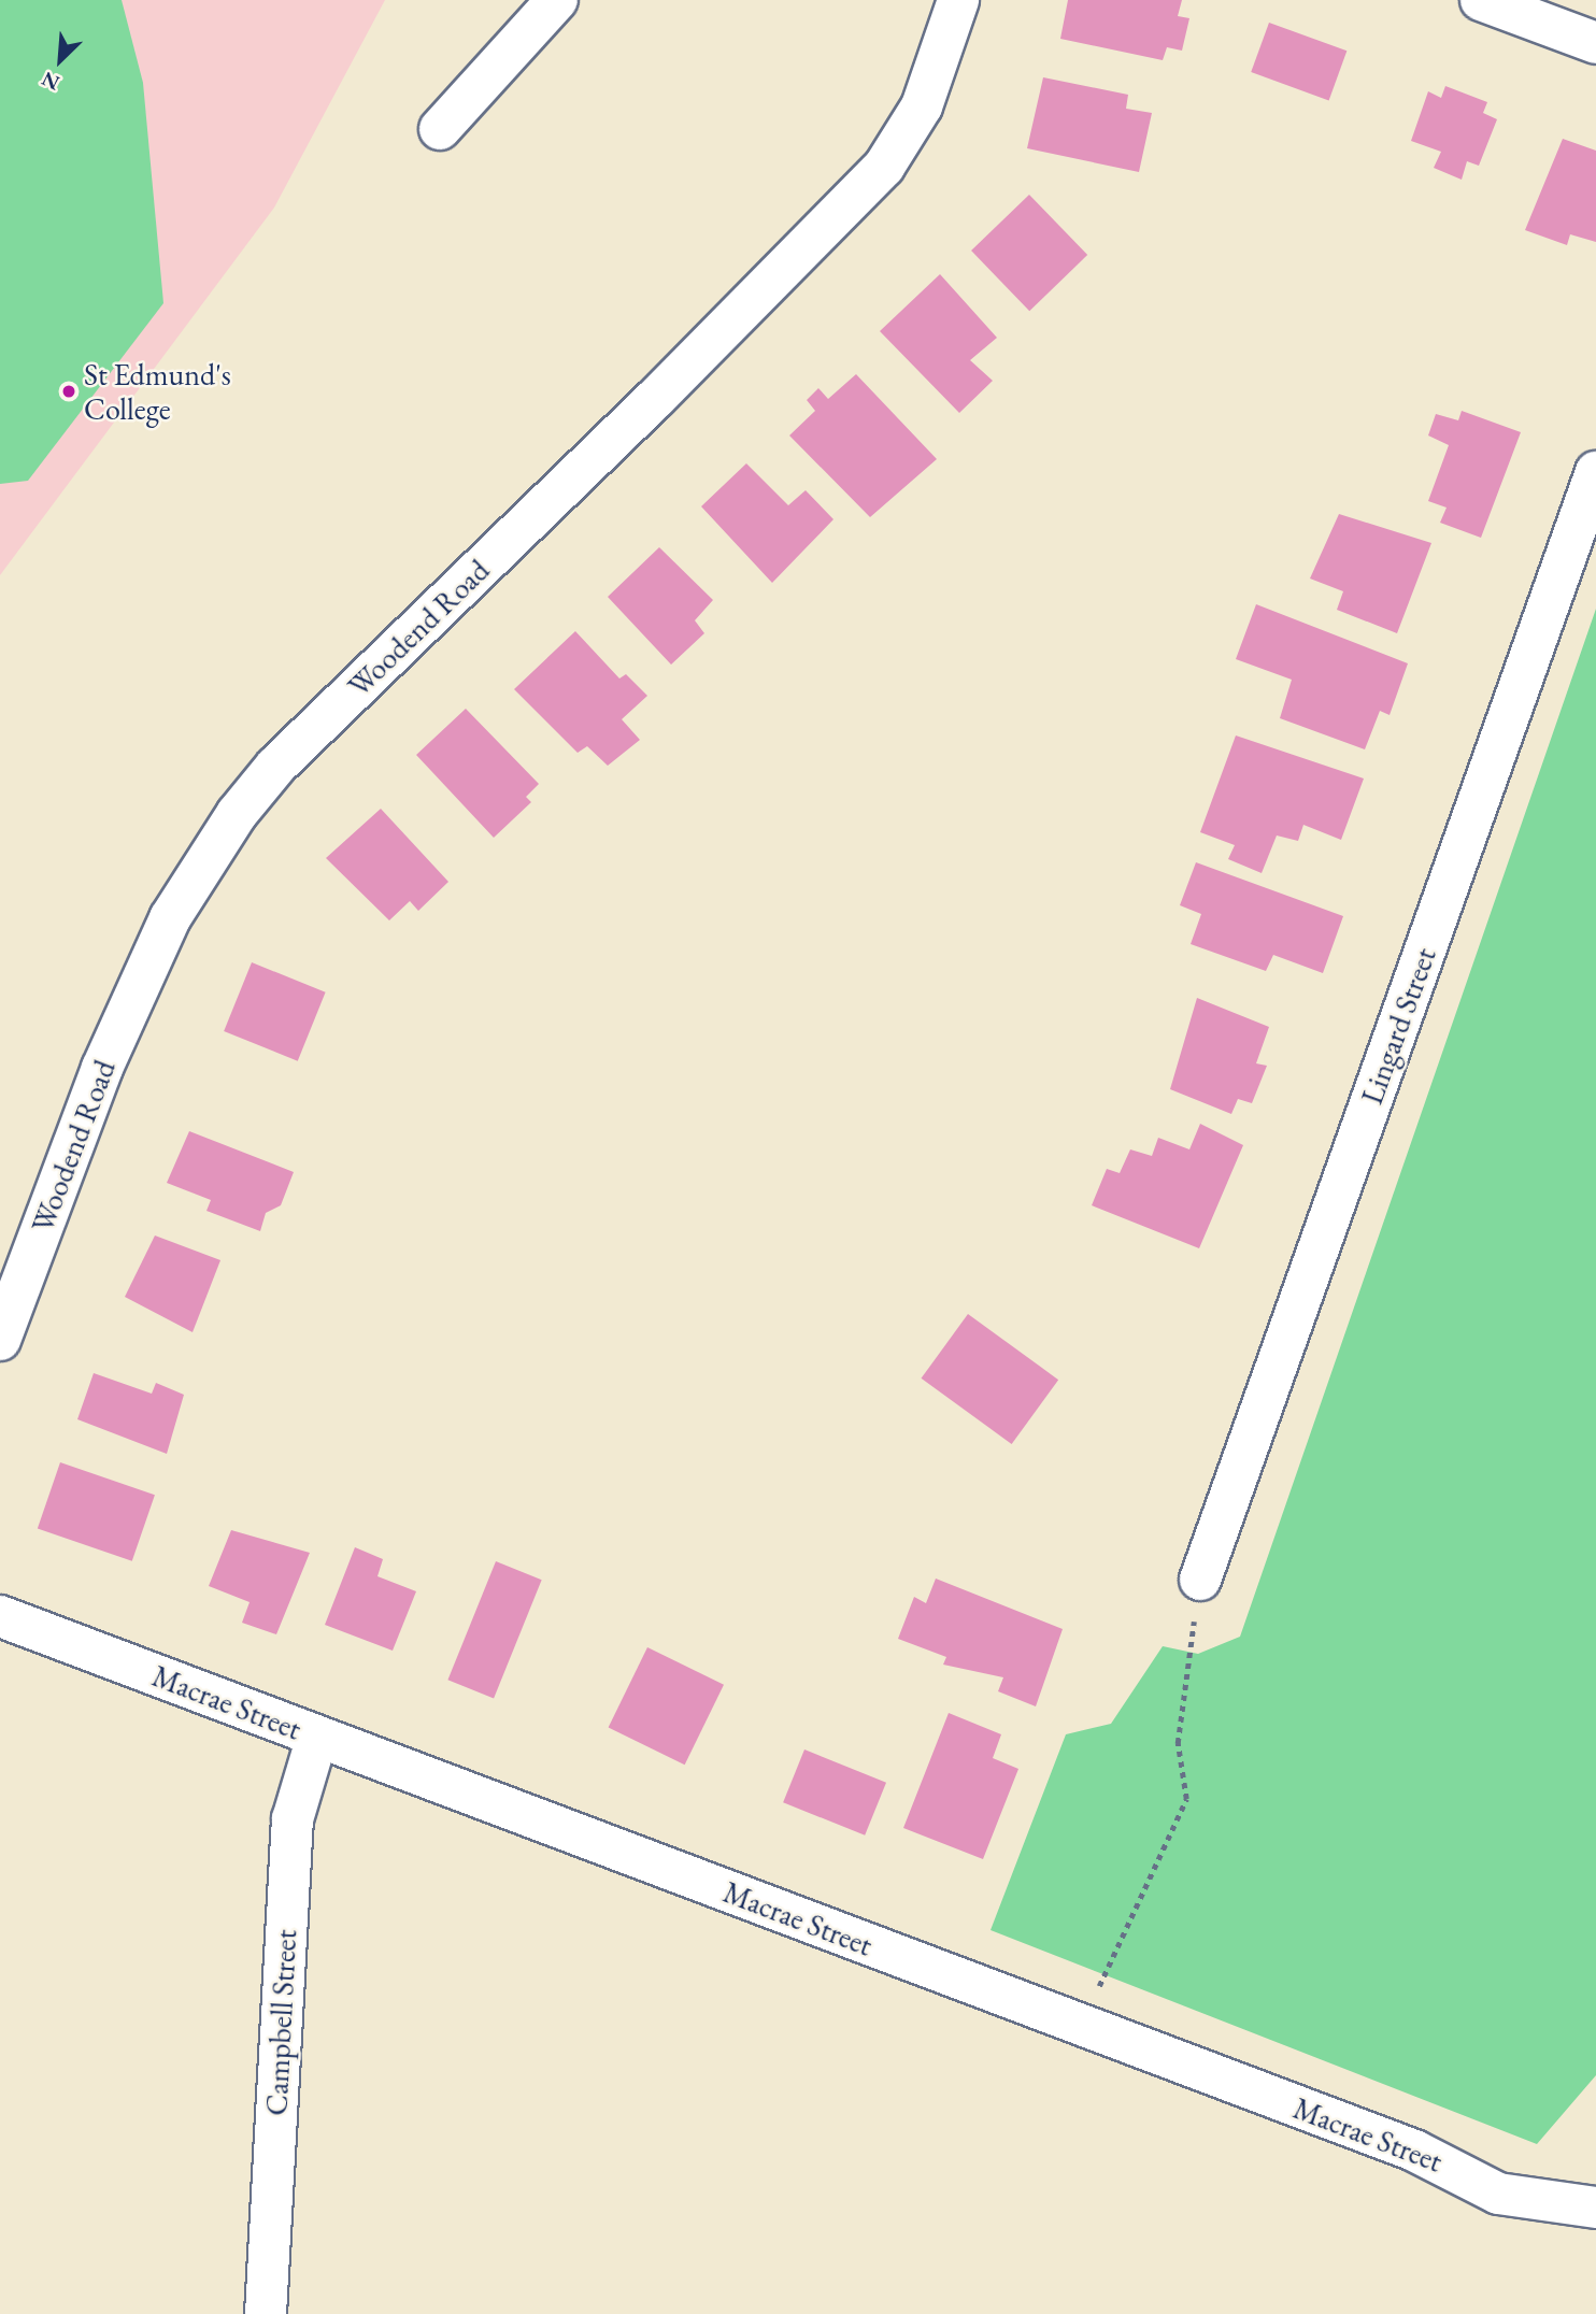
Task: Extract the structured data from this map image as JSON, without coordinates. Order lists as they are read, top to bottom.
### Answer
{
  "streets": {
    "street": [
      "Woodend Road",
      "Lingard Street",
      "Macrae Street",
      "Campbell Street"
    ]
  },
  "crossings": [
    ["Macrae Street", "Campbell Street"]
  ],
  "places": ["St Edmund's College"],
  "north": "bottom left"
}
